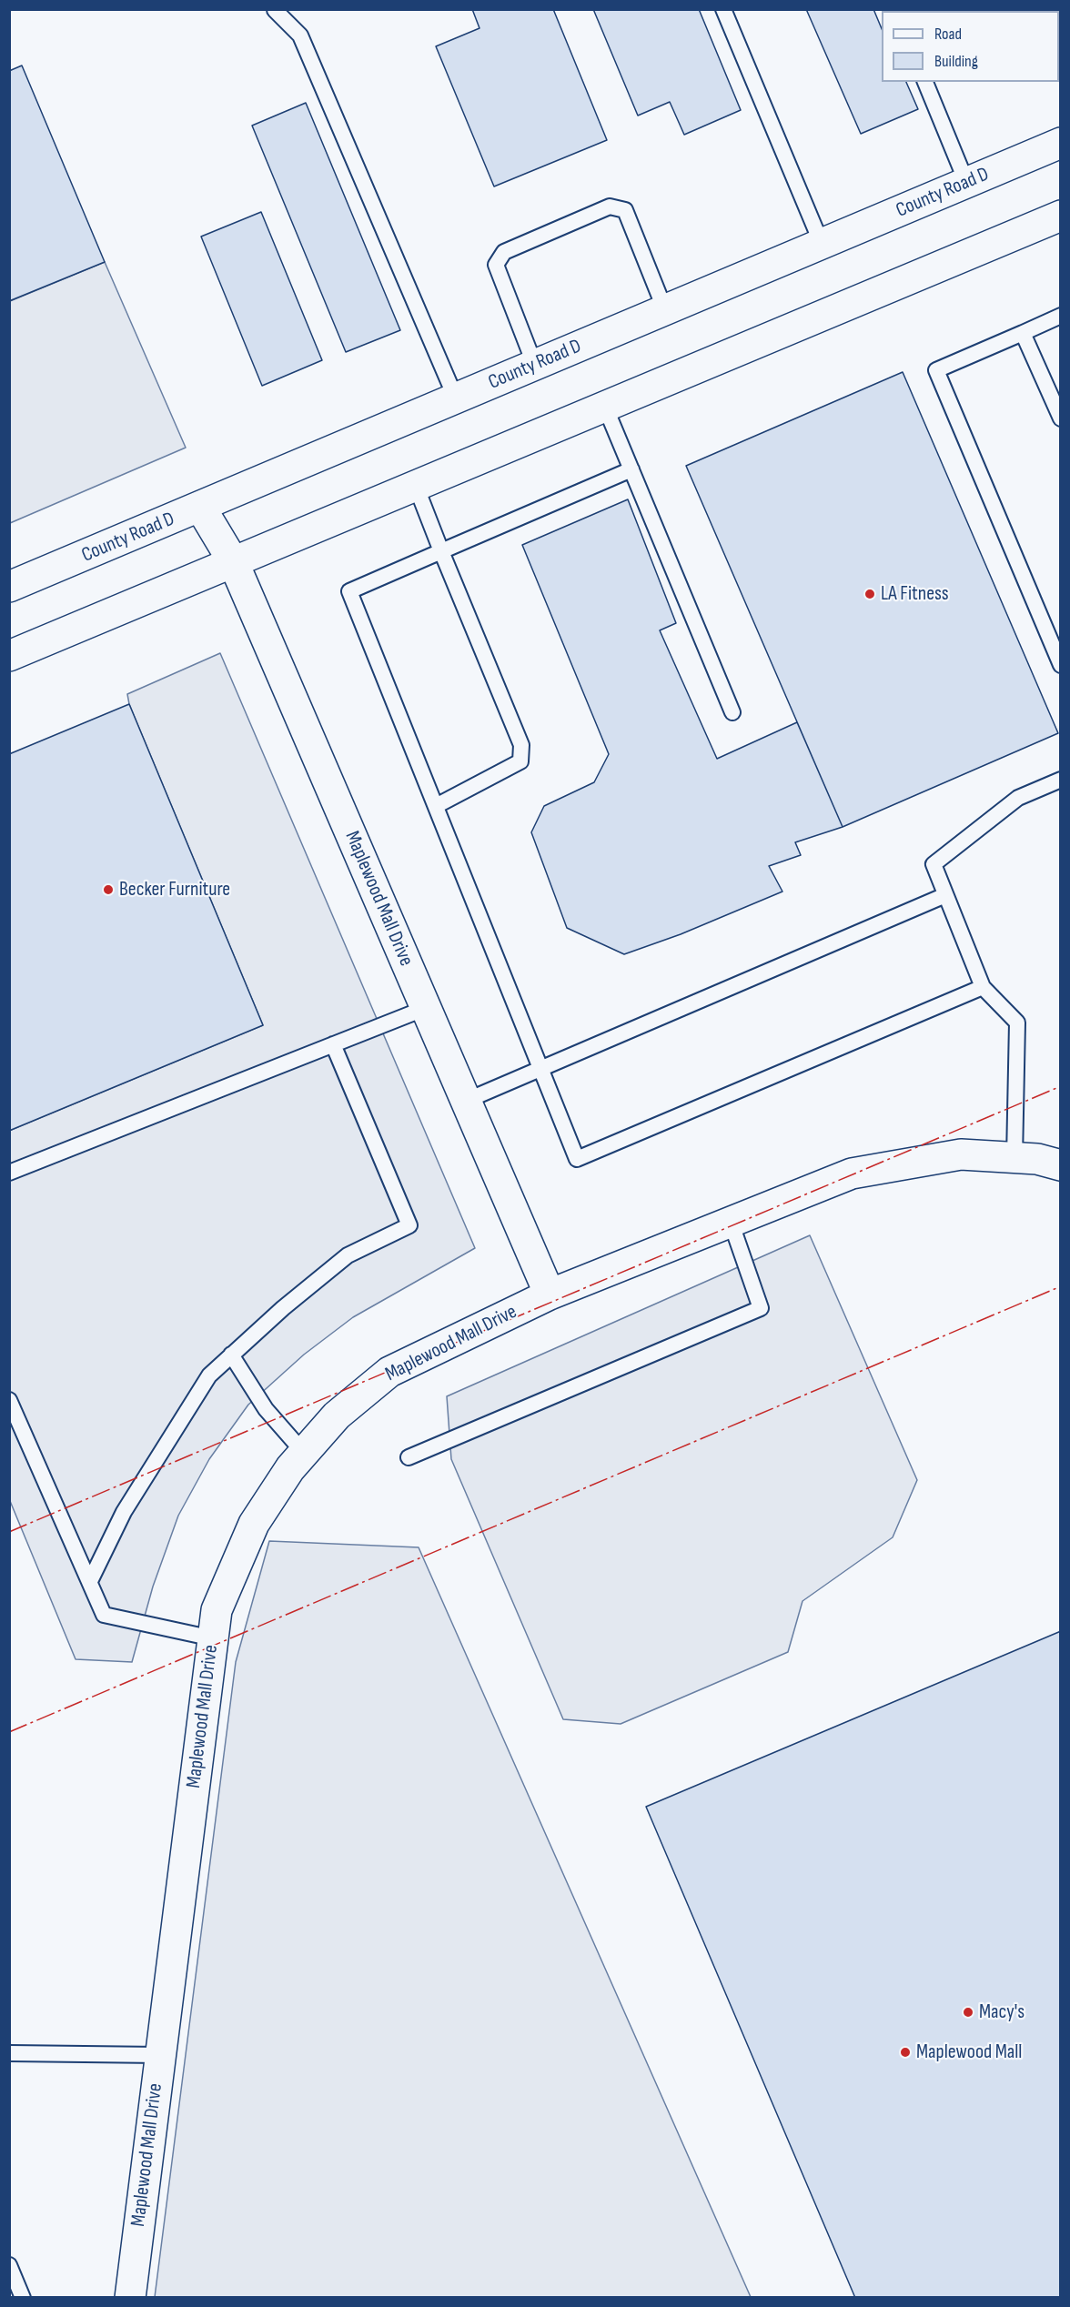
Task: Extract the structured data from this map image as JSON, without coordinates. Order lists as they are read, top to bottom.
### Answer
{
  "streets": {
    "street": ["County Road D", "Maplewood Mall Drive"]
  },
  "crossings": [
    ["County Road D", "Maplewood Mall Drive"]
  ],
  "places": [
    "LA Fitness",
    "Becker Furniture",
    "Macy's",
    "Maplewood Mall"
  ],
  "legend": ["Road", "Building"]
}
